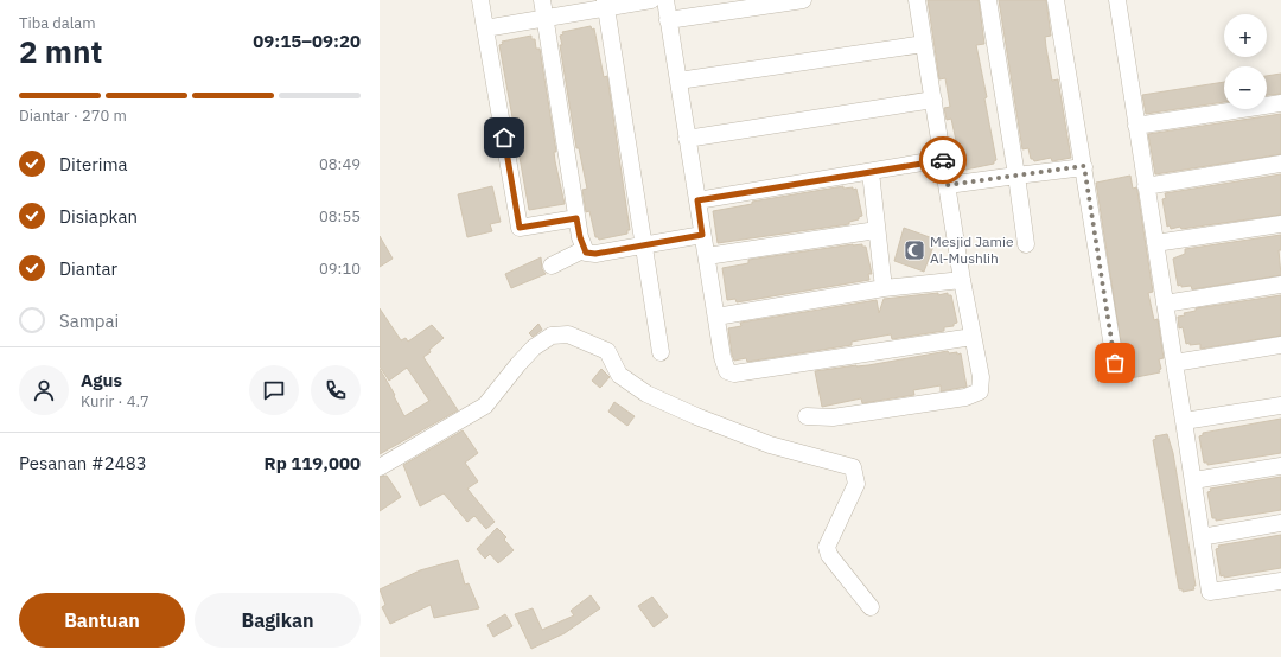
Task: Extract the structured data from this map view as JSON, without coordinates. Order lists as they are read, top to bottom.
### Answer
{
  "places": {
    "mosque": ["Mesjid Jamie Al-Mushlih"]
  },
  "page": {
    "heading": ["2 mnt", "Tiba dalam", "09:15–09:20"],
    "panel": [
      "Agus",
      "Kurir · 4.7",
      "Pesanan #2483",
      "Rp 119,000"
    ],
    "map_buttons": ["+", "−"],
    "bar": "Diantar · 270 m",
    "list": [
      ["Diterima", "08:49"],
      ["Disiapkan", "08:55"],
      ["Diantar", "09:10"],
      "Sampai"
    ],
    "buttons": ["Bantuan", "Bagikan"]
  }
}
